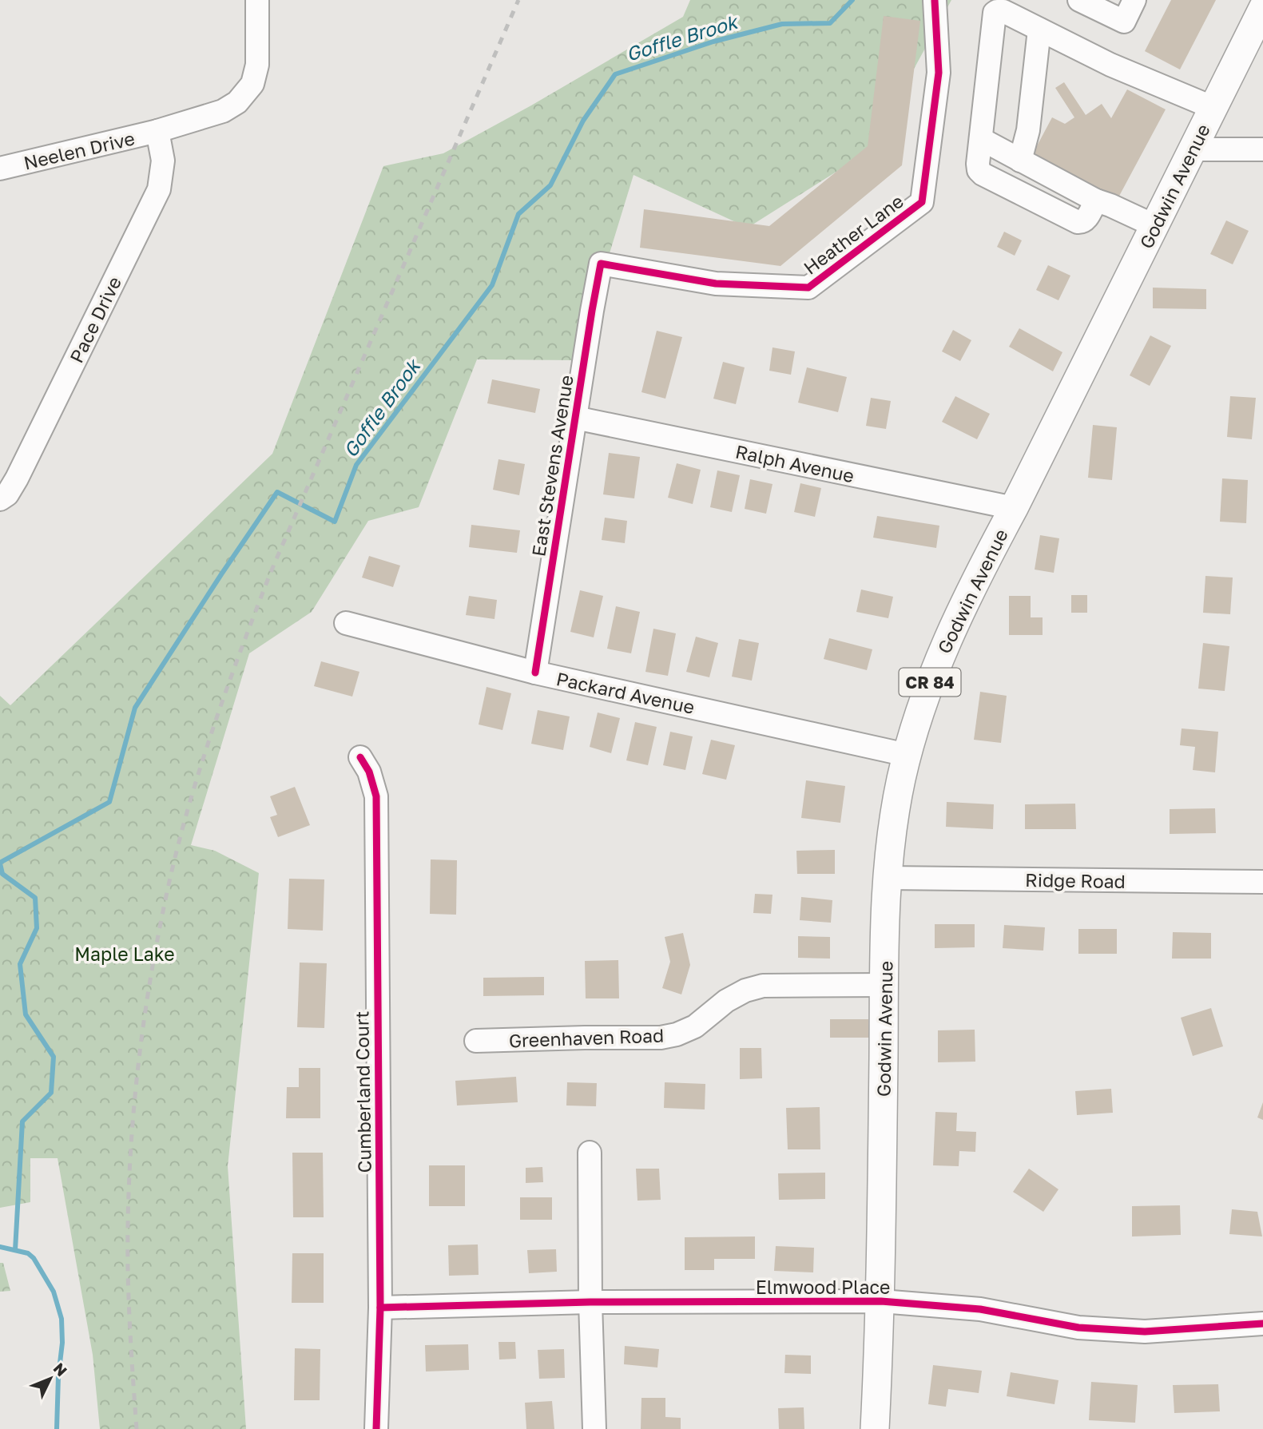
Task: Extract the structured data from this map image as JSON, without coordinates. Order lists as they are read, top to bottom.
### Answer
{
  "streets": {
    "main road": ["Godwin Avenue", "CR 84"],
    "street": [
      "Neelen Drive",
      "Heather Lane",
      "Pace Drive",
      "Ralph Avenue",
      "East Stevens Avenue",
      "Packard Avenue",
      "Ridge Road",
      "Greenhaven Road",
      "Cumberland Court",
      "Elmwood Place"
    ]
  },
  "crossings": [
    ["Neelen Drive", "Pace Drive"],
    ["Godwin Avenue", "Ralph Avenue"],
    ["Godwin Avenue", "Packard Avenue"],
    ["Godwin Avenue", "Ridge Road"],
    ["Godwin Avenue", "Greenhaven Road"],
    ["Godwin Avenue", "Elmwood Place"],
    ["Heather Lane", "East Stevens Avenue"],
    ["Ralph Avenue", "East Stevens Avenue"],
    ["East Stevens Avenue", "Packard Avenue"],
    ["Cumberland Court", "Elmwood Place"]
  ],
  "water": ["Goffle Brook"],
  "parks": ["Maple Lake"],
  "north": "top right"
}
